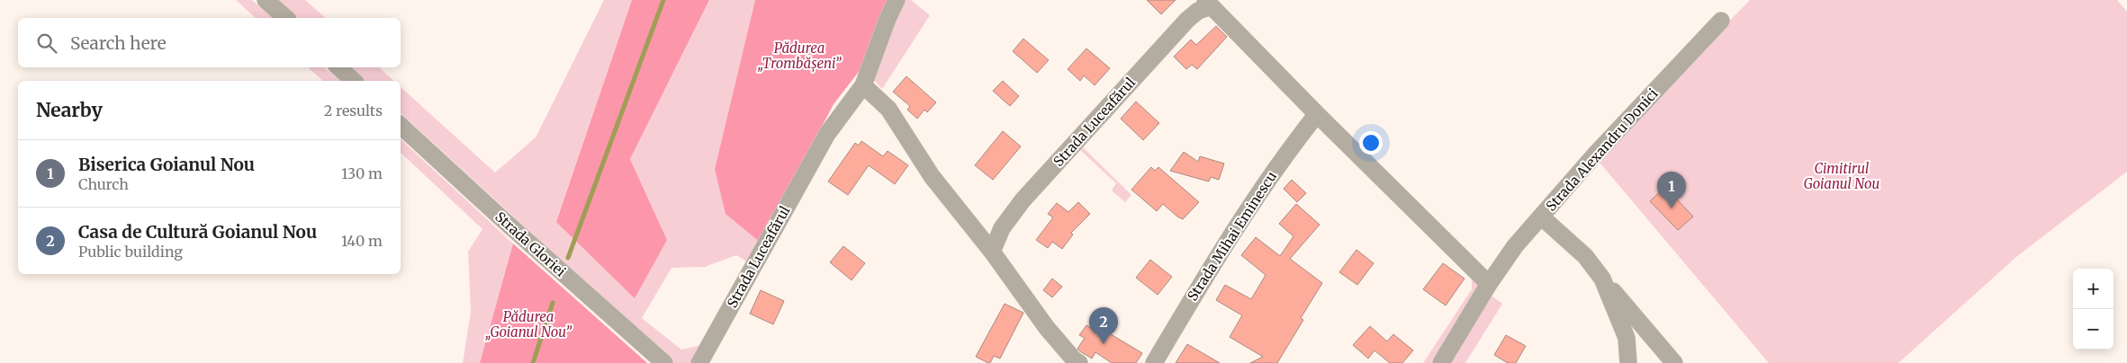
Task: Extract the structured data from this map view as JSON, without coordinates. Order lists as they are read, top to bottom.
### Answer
{
  "streets": {
    "street": [
      "Strada Luceafărul",
      "Strada Alexandru Donici",
      "Strada Mihai Eminescu",
      "Strada Gloriei"
    ]
  },
  "crossings": [
    ["Strada Luceafărul", "Strada Mihai Eminescu"]
  ],
  "parks": ["Pădurea „Trombășeni”", "Cimitirul Goianul Nou", "Pădurea „Goianul Nou”"],
  "page": {
    "search": "Search here",
    "heading": ["Nearby", "2 results"],
    "list": [
      {
        "mark": "1",
        "name": "Biserica Goianul Nou",
        "note": "Church",
        "value": "130 m"
      },
      {
        "mark": "2",
        "name": "Casa de Cultură Goianul Nou",
        "note": "Public building",
        "value": "140 m"
      }
    ],
    "pins": ["1", "2"],
    "map_buttons": ["+", "−"]
  }
}
